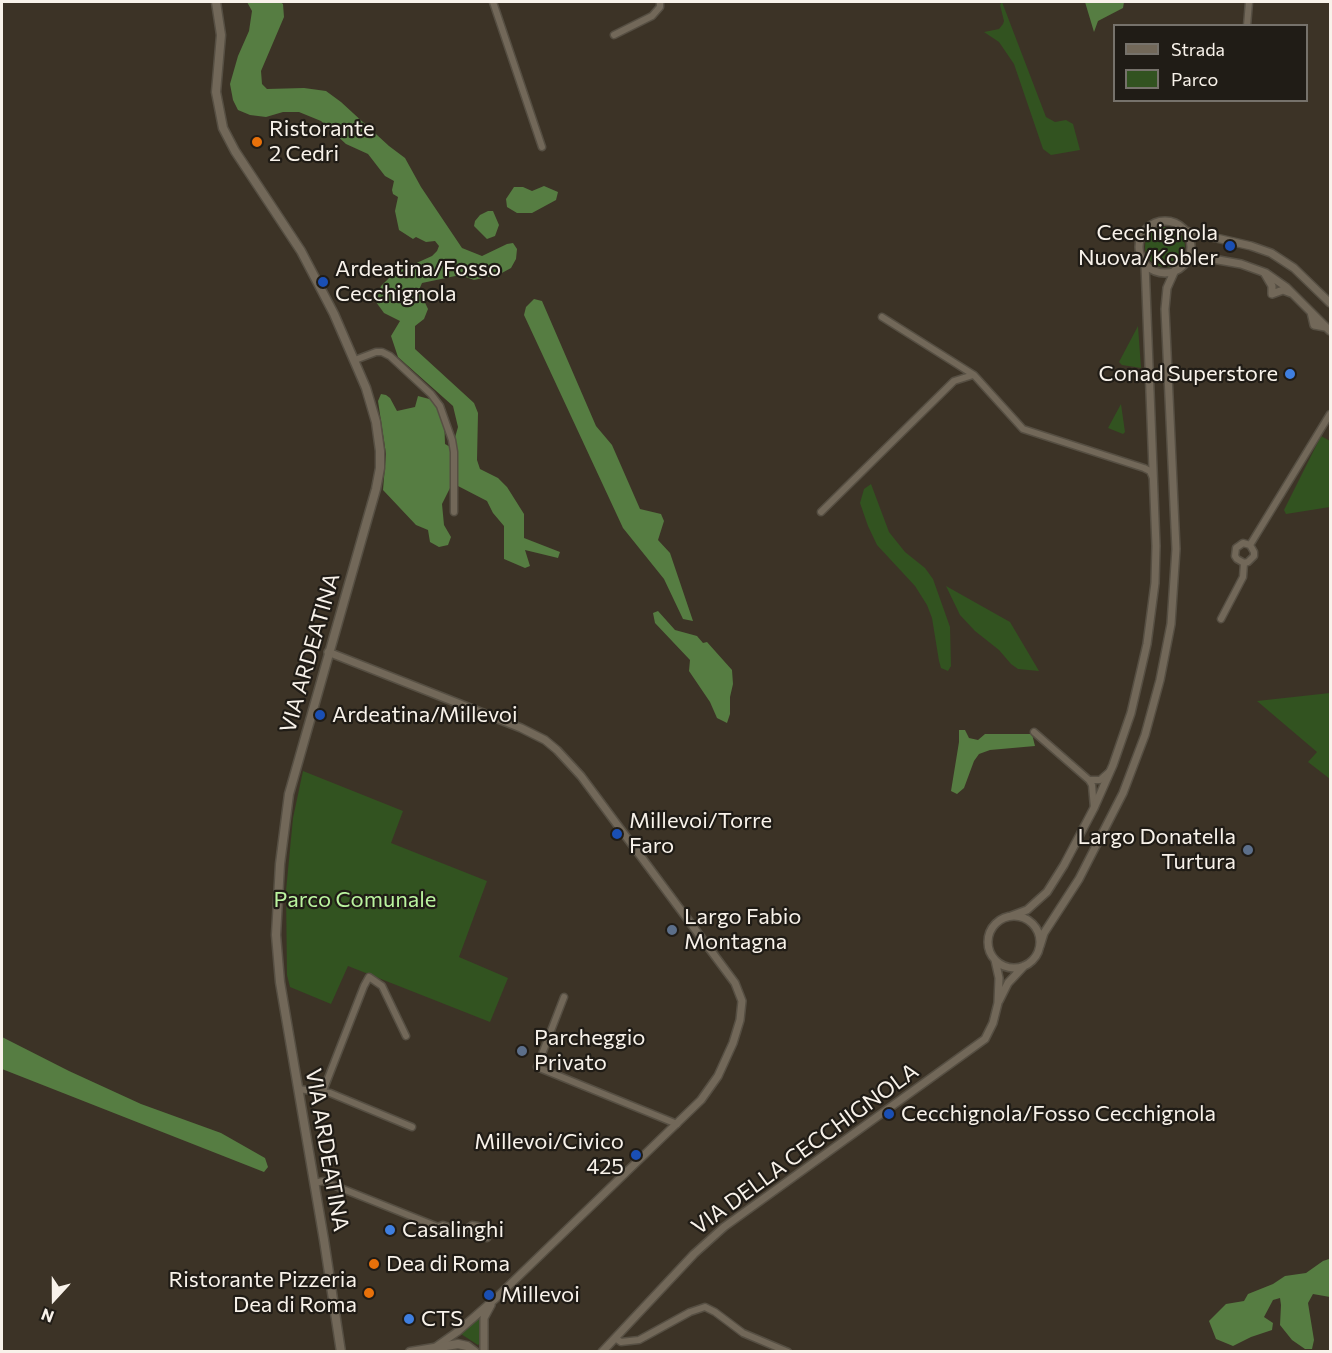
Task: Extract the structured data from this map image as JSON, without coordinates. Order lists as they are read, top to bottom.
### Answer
{
  "streets": {
    "main road": ["VIA ARDEATINA"],
    "street": ["VIA DELLA CECCHIGNOLA"]
  },
  "parks": ["Parco Comunale"],
  "places": [
    "Ristorante 2 Cedri",
    "Cecchignola Nuova/Kobler",
    "Ardeatina/Fosso Cecchignola",
    "Conad Superstore",
    "Ardeatina/Millevoi",
    "Millevoi/Torre Faro",
    "Largo Donatella Turtura",
    "Largo Fabio Montagna",
    "Parcheggio Privato",
    "Cecchignola/Fosso Cecchignola",
    "Millevoi/Civico 425",
    "Casalinghi",
    "Dea di Roma",
    "Ristorante Pizzeria Dea di Roma",
    "Millevoi",
    "CTS"
  ],
  "legend": ["Strada", "Parco"],
  "north": "bottom"
}
